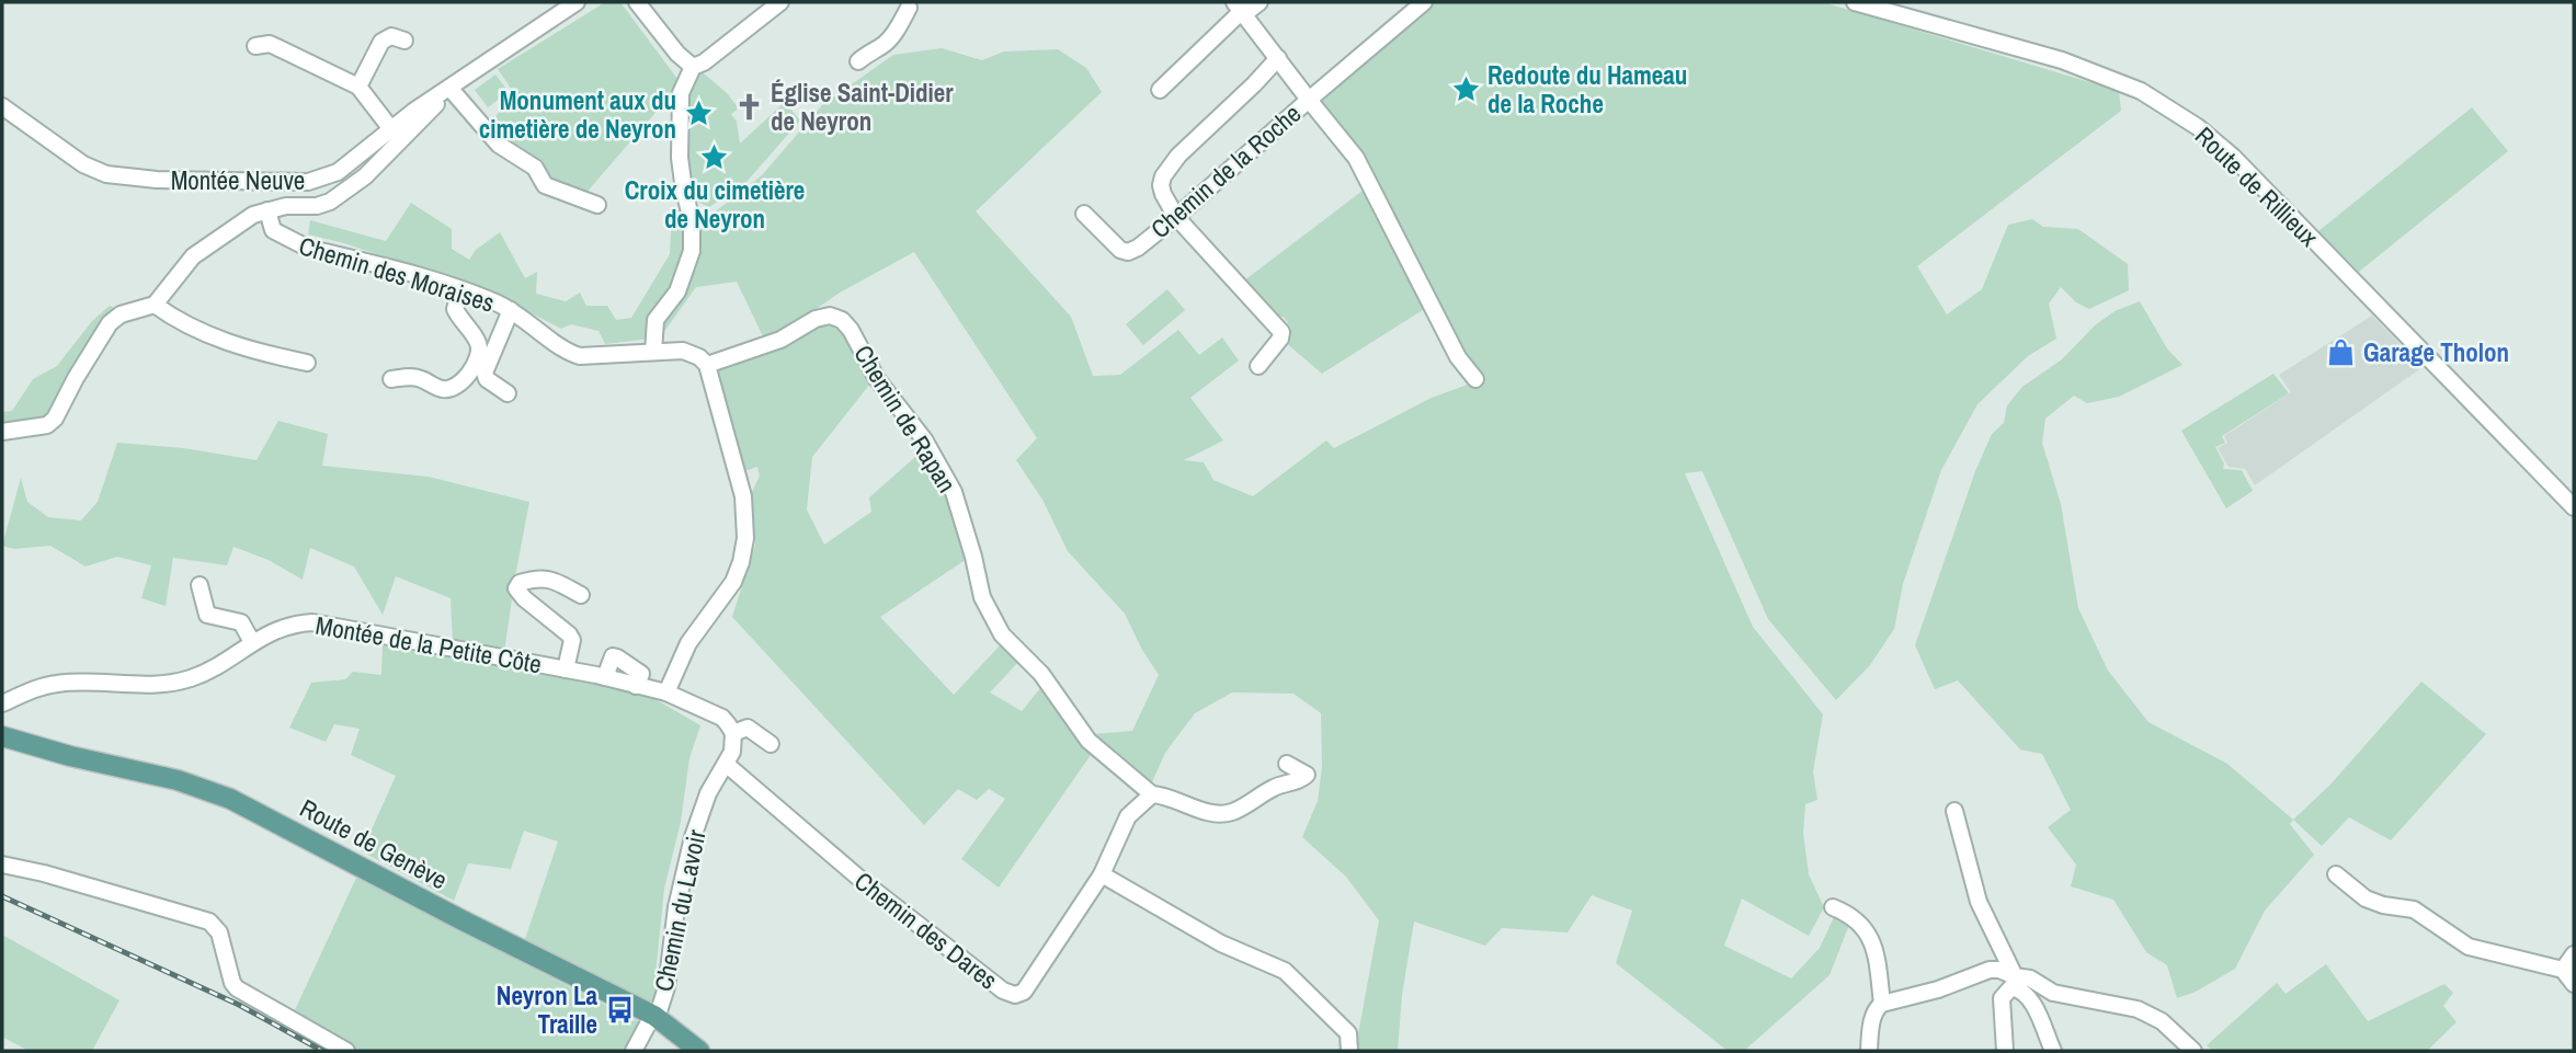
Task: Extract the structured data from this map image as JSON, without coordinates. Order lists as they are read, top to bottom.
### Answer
{
  "streets": {
    "main road": ["Route de Genève"],
    "street": [
      "Chemin de la Roche",
      "Montée Neuve",
      "Route de Rillieux",
      "Chemin des Moraises",
      "Chemin de Rapan",
      "Montée de la Petite Côte",
      "Chemin du Lavoir",
      "Chemin des Dares"
    ]
  },
  "crossings": [
    ["Chemin des Moraises", "Chemin de Rapan"],
    ["Chemin de Rapan", "Chemin des Dares"],
    ["Route de Genève", "Chemin du Lavoir"],
    ["Chemin du Lavoir", "Chemin des Dares"]
  ],
  "places": {
    "place": ["Redoute du Hameau de la Roche", "Monument aux du cimetière de Neyron", "Croix du cimetière de Neyron"],
    "church": ["Église Saint-Didier de Neyron"],
    "shop": ["Garage Tholon"],
    "bus stop": ["Neyron La Traille"]
  }
}
